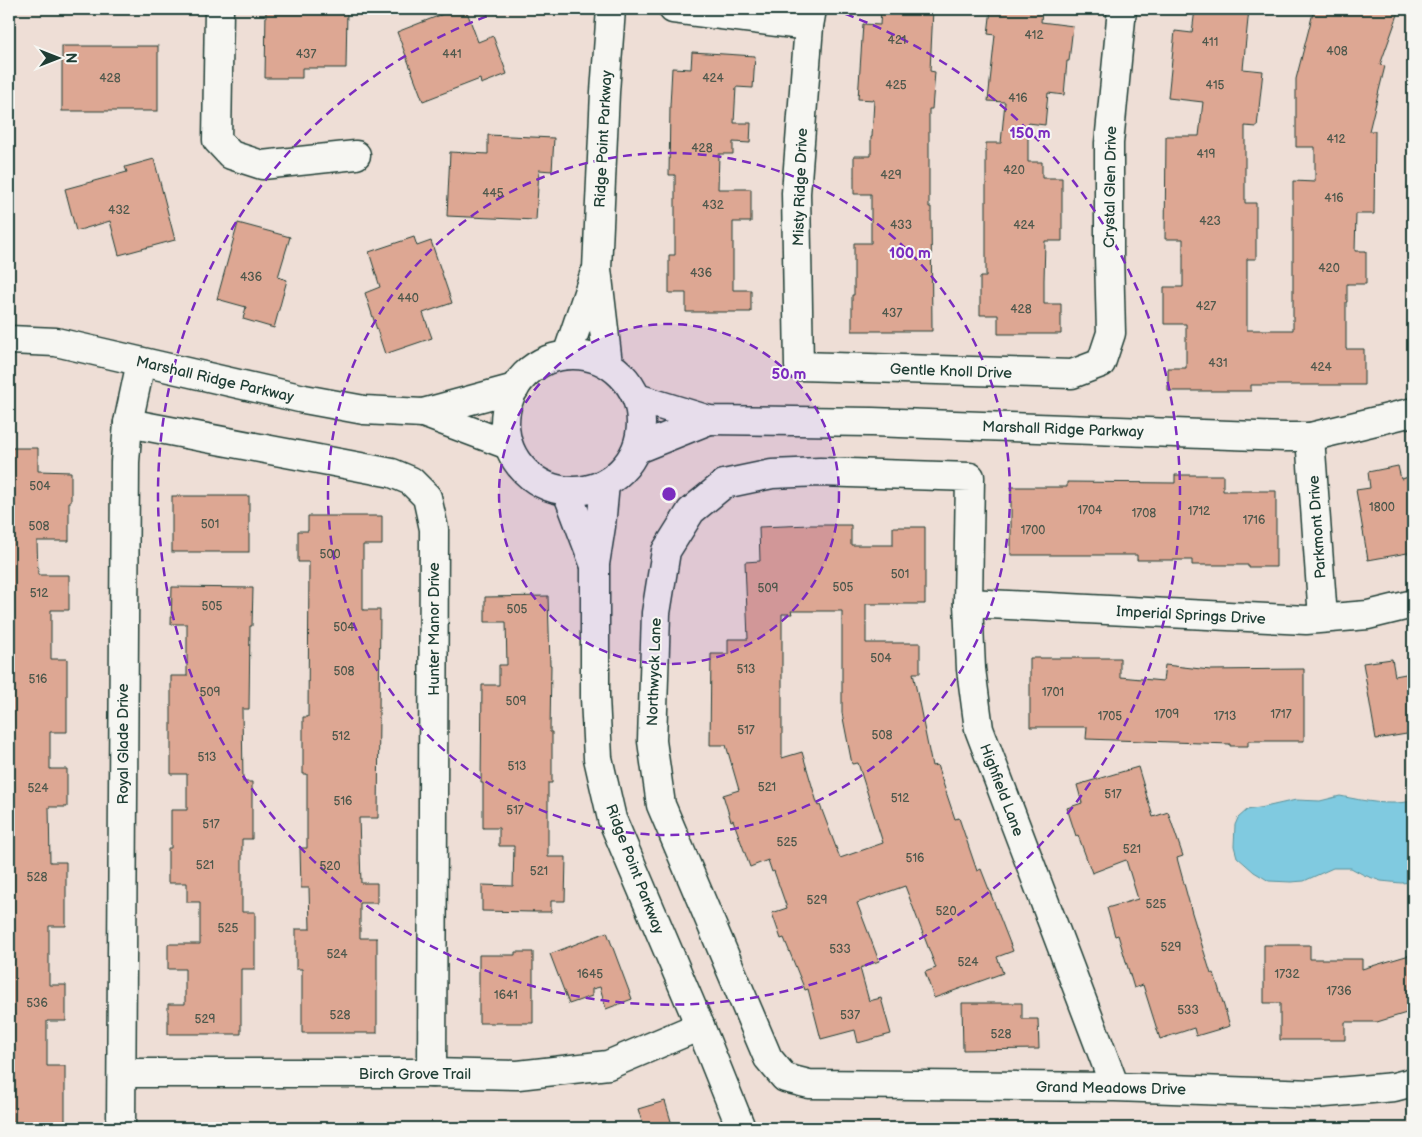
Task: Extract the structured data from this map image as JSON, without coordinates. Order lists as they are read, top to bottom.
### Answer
{
  "streets": {
    "street": [
      "Ridge Point Parkway",
      "Misty Ridge Drive",
      "Crystal Glen Drive",
      "Gentle Knoll Drive",
      "Marshall Ridge Parkway",
      "Parkmont Drive",
      "Imperial Springs Drive",
      "Hunter Manor Drive",
      "Northwyck Lane",
      "Royal Glade Drive",
      "Highfield Lane",
      "Birch Grove Trail",
      "Grand Meadows Drive"
    ]
  },
  "crossings": [
    ["Ridge Point Parkway", "Birch Grove Trail"],
    ["Misty Ridge Drive", "Gentle Knoll Drive"],
    ["Crystal Glen Drive", "Gentle Knoll Drive"],
    ["Marshall Ridge Parkway", "Parkmont Drive"],
    ["Marshall Ridge Parkway", "Royal Glade Drive"],
    ["Parkmont Drive", "Imperial Springs Drive"],
    ["Imperial Springs Drive", "Highfield Lane"],
    ["Hunter Manor Drive", "Royal Glade Drive"],
    ["Hunter Manor Drive", "Birch Grove Trail"],
    ["Northwyck Lane", "Highfield Lane"],
    ["Northwyck Lane", "Grand Meadows Drive"],
    ["Royal Glade Drive", "Birch Grove Trail"],
    ["Highfield Lane", "Grand Meadows Drive"]
  ],
  "house_numbers": [
    "412",
    "421",
    "411",
    "408",
    "437",
    "441",
    "428",
    "424",
    "425",
    "415",
    "416",
    "412",
    "428",
    "419",
    "420",
    "429",
    "445",
    "416",
    "432",
    "432",
    "423",
    "433",
    "424",
    "420",
    "436",
    "436",
    "440",
    "427",
    "428",
    "437",
    "431",
    "424",
    "504",
    "1800",
    "1704",
    "1712",
    "1708",
    "1716",
    "501",
    "508",
    "1700",
    "500",
    "501",
    "505",
    "509",
    "512",
    "505",
    "505",
    "504",
    "504",
    "513",
    "508",
    "516",
    "509",
    "1701",
    "509",
    "1709",
    "1717",
    "1705",
    "1713",
    "517",
    "508",
    "512",
    "513",
    "513",
    "521",
    "524",
    "517",
    "512",
    "516",
    "517",
    "517",
    "525",
    "521",
    "516",
    "521",
    "520",
    "521",
    "528",
    "529",
    "525",
    "520",
    "525",
    "529",
    "533",
    "524",
    "524",
    "1645",
    "1732",
    "1736",
    "1641",
    "536",
    "533",
    "528",
    "537",
    "529",
    "528"
  ],
  "north": "right",
  "rings": ["150 m", "100 m", "50 m"]
}
